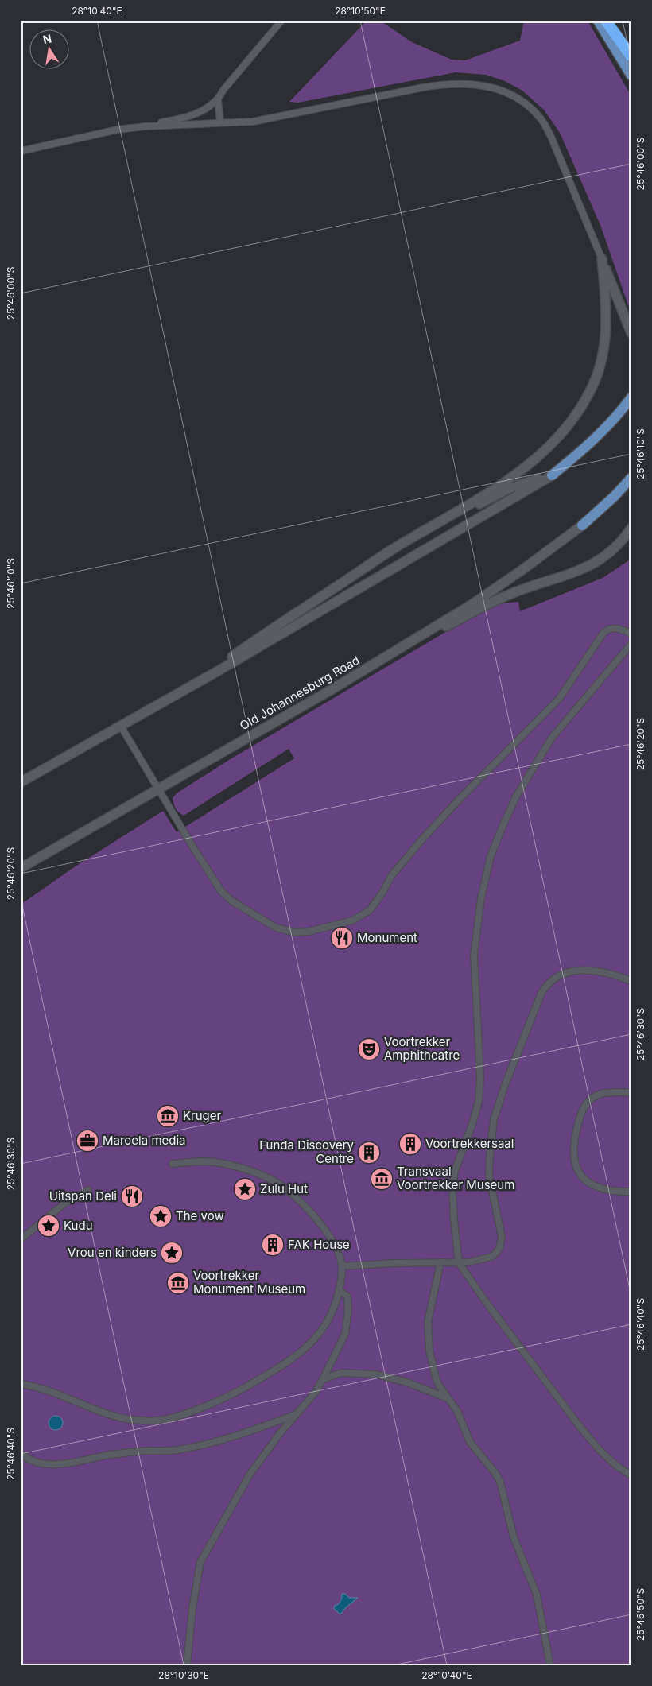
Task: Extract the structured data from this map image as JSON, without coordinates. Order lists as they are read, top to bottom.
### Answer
{
  "streets": {
    "main road": ["Old Johannesburg Road"]
  },
  "places": {
    "restaurant": ["Monument", "Uitspan Deli"],
    "theatre": ["Voortrekker Amphitheatre"],
    "museum": ["Kruger", "Transvaal Voortrekker Museum", "Voortrekker Monument Museum"],
    "office": ["Maroela media"],
    "building": ["Voortrekkersaal", "Funda Discovery Centre", "FAK House"],
    "place": [
      "Zulu Hut",
      "The vow",
      "Kudu",
      "Vrou en kinders"
    ]
  },
  "north": "top",
  "coordinates": [
    "28°10'40\"E",
    "28°10'50\"E",
    "25°46'00\"S",
    "25°46'10\"S",
    "25°46'20\"S",
    "25°46'30\"S",
    "25°46'40\"S",
    "25°46'50\"S",
    "28°10'30\"E"
  ]
}
